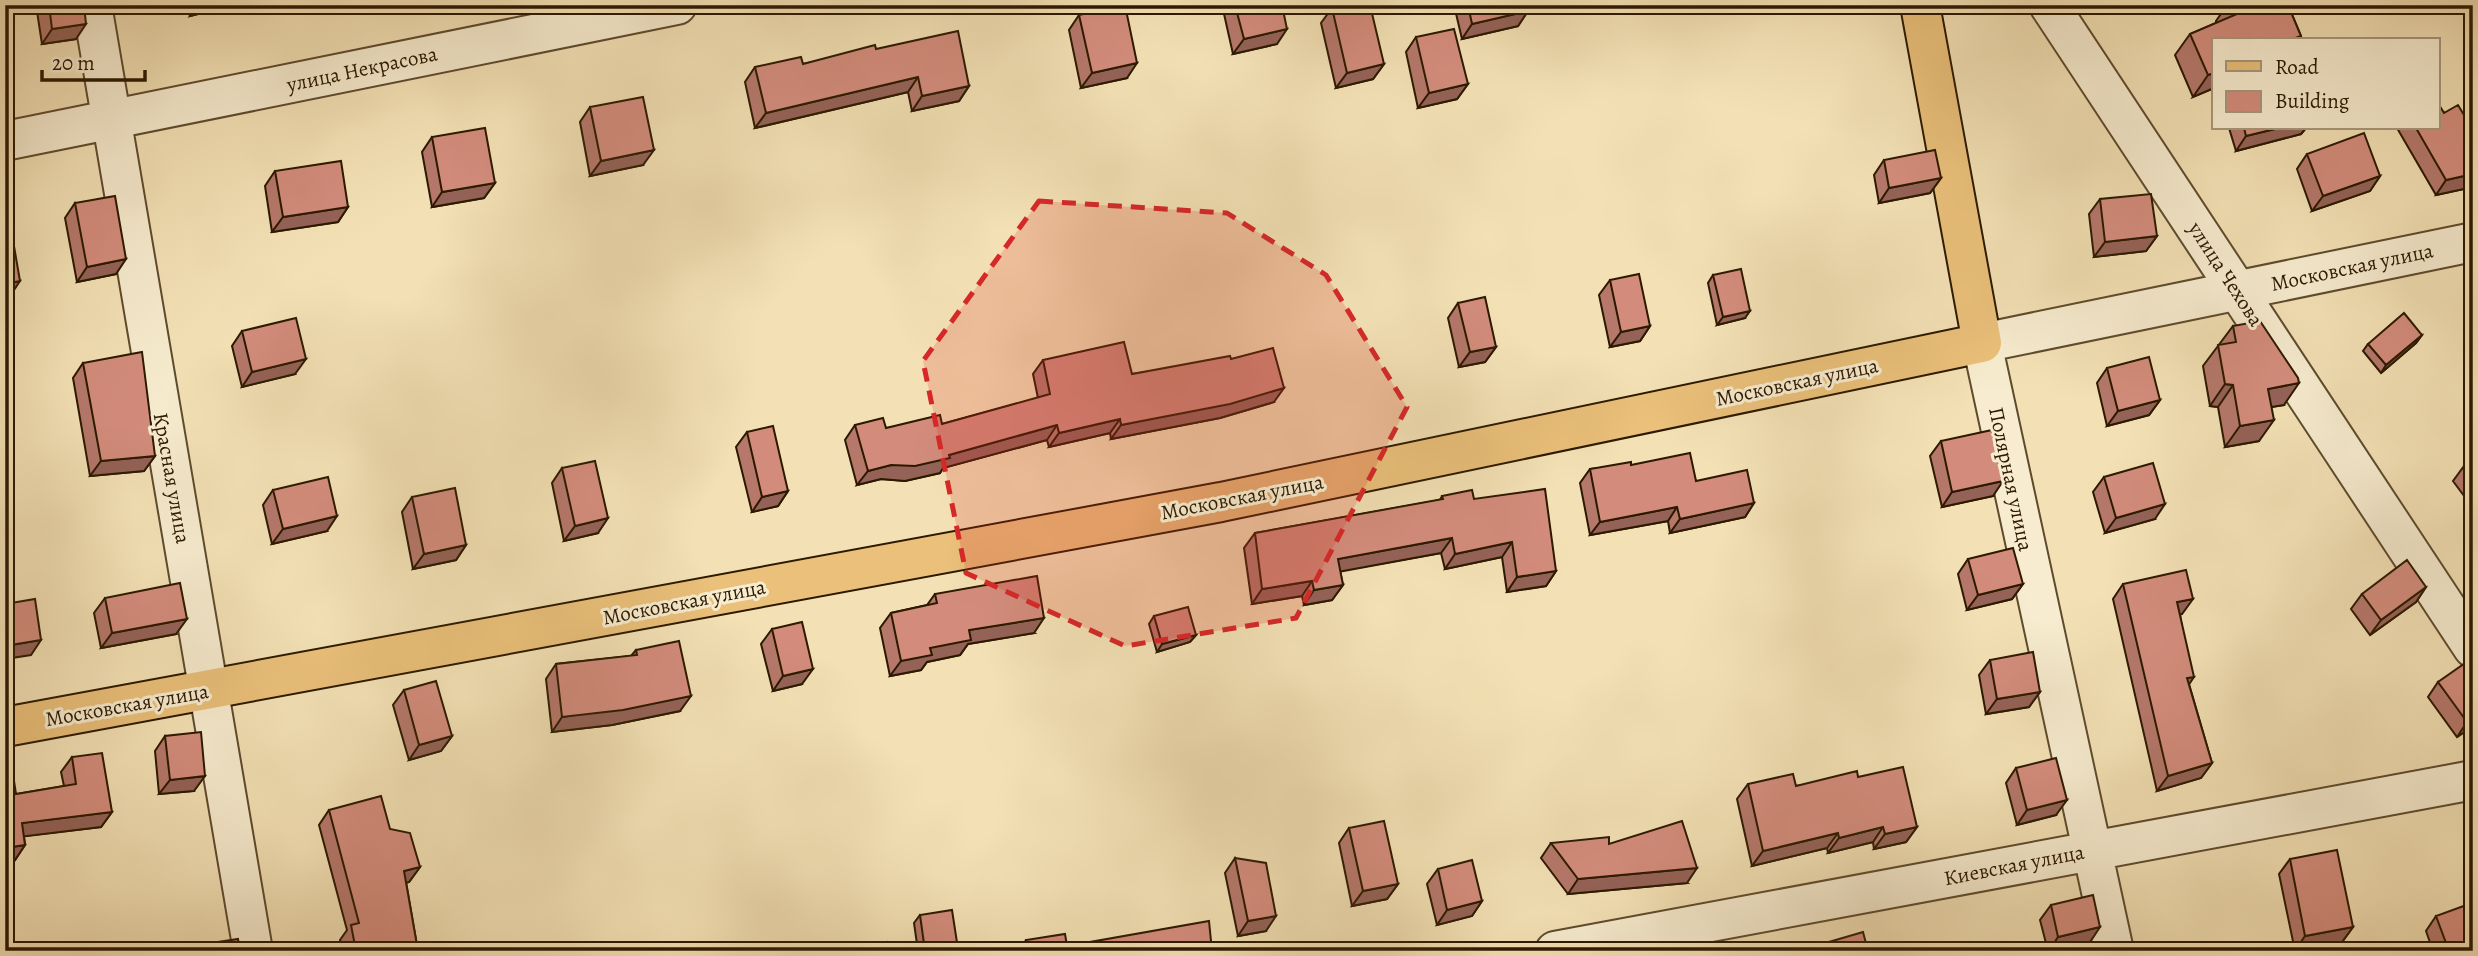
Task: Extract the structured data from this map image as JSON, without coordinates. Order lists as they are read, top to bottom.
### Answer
{
  "streets": {
    "main road": ["Московская улица", "Полярная улица"],
    "street": [
      "улица Некрасова",
      "улица Чехова",
      "Красная улица",
      "Киевская улица"
    ]
  },
  "crossings": [
    ["улица Некрасова", "Красная улица"],
    ["Московская улица", "улица Чехова"],
    ["Московская улица", "Красная улица"],
    ["Московская улица", "Полярная улица"],
    ["Полярная улица", "Киевская улица"]
  ],
  "legend": ["Road", "Building"],
  "scale_bar": "20 m"
}
